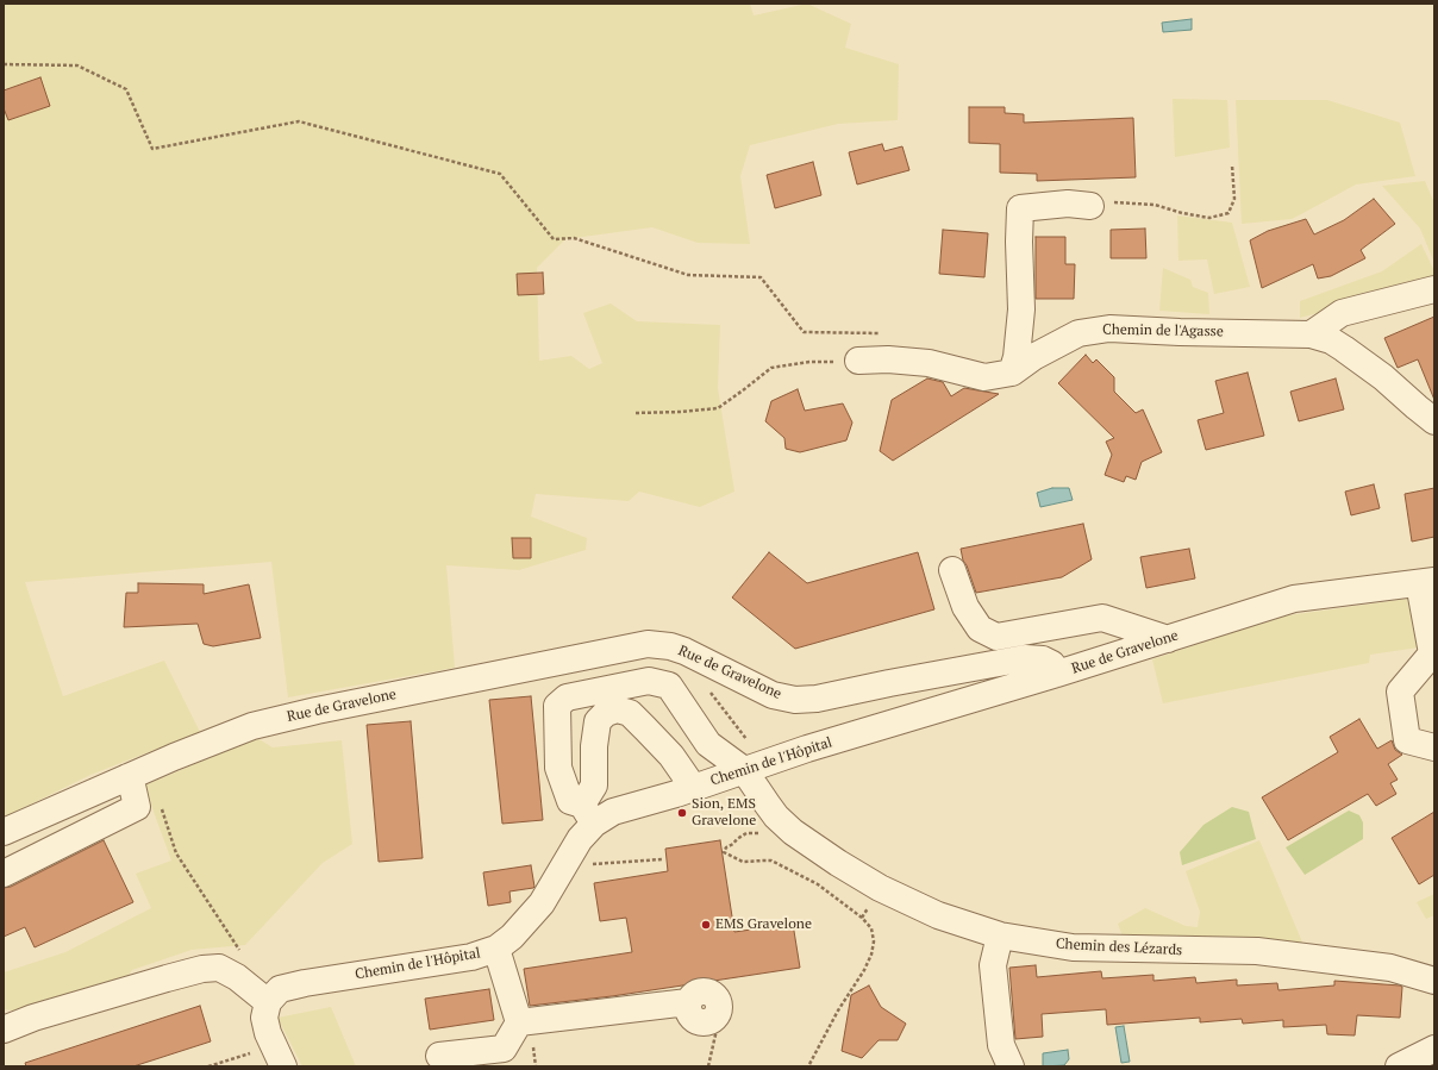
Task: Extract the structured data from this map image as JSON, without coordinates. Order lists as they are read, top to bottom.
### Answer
{
  "streets": {
    "street": [
      "Chemin de l'Agasse",
      "Rue de Gravelone",
      "Chemin de l'Hôpital",
      "Chemin des Lézards"
    ]
  },
  "crossings": [
    ["Rue de Gravelone", "Chemin de l'Hôpital"],
    ["Chemin de l'Hôpital", "Chemin des Lézards"]
  ],
  "places": ["Sion, EMS Gravelone", "EMS Gravelone"]
}
